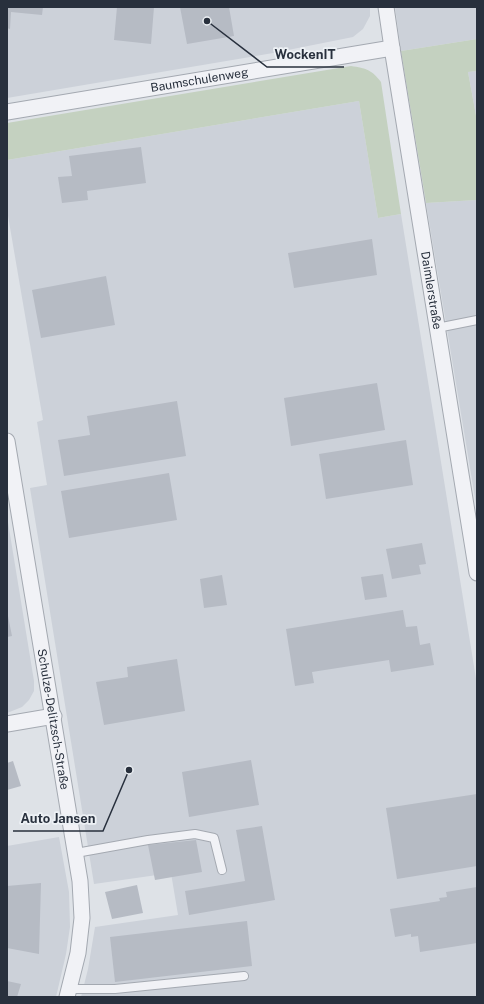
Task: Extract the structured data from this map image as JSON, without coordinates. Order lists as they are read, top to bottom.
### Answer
{
  "streets": {
    "street": ["Baumschulenweg", "Daimlerstraße", "Schulze-Delitzsch-Straße"]
  },
  "crossings": [
    ["Baumschulenweg", "Daimlerstraße"]
  ],
  "places": ["WockenIT", "Auto Jansen"]
}
